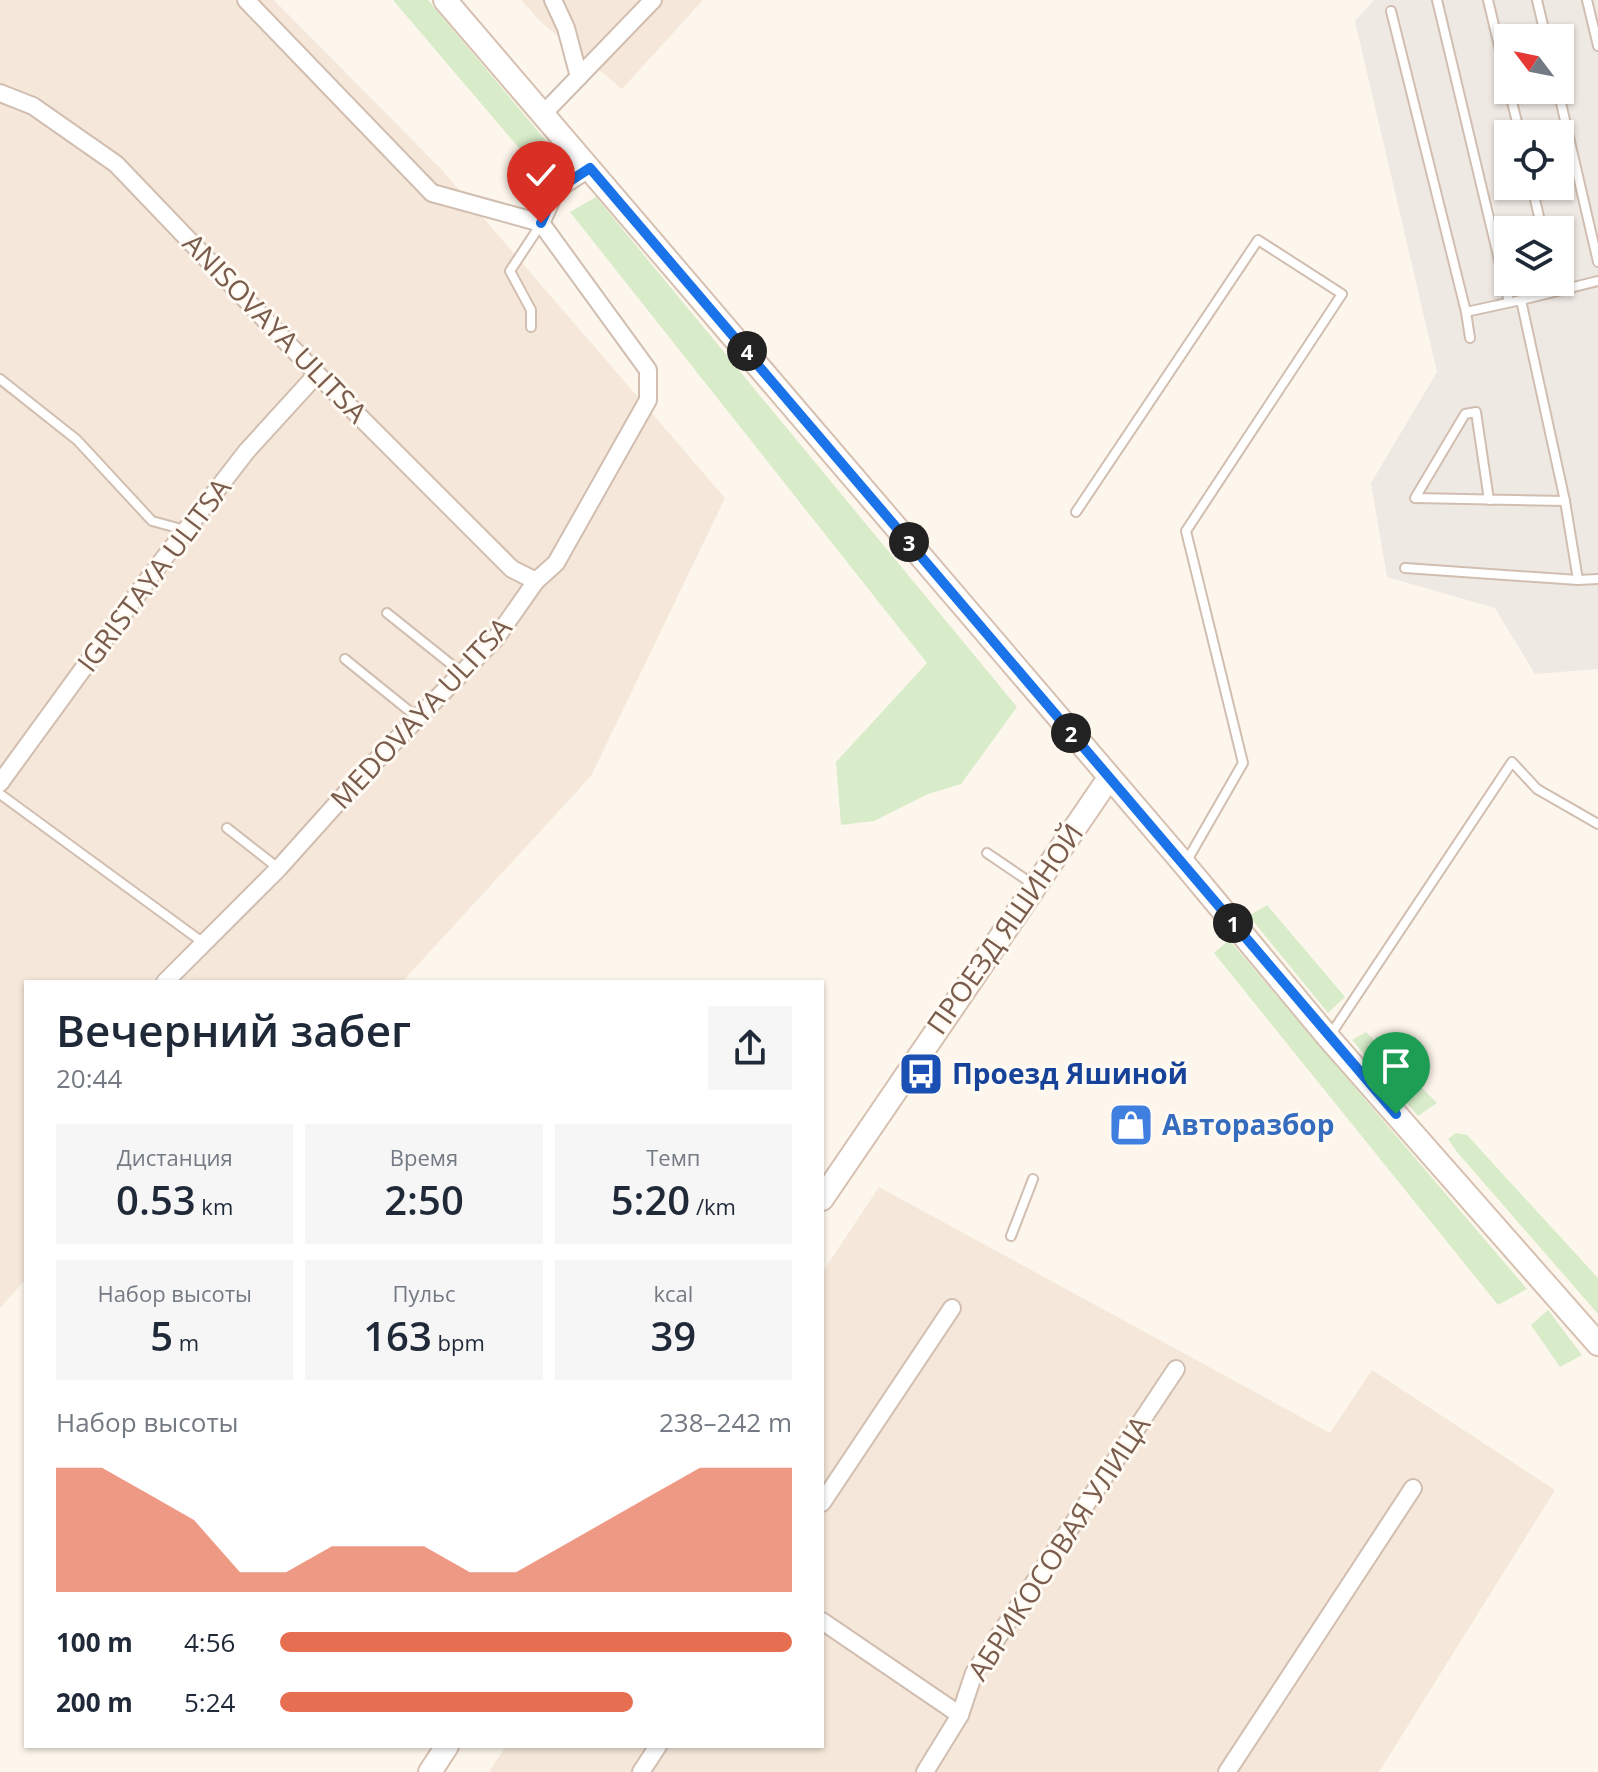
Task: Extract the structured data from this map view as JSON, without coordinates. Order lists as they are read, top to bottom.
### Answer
{
  "streets": {
    "street": [
      "ANISOVAYA ULITSA",
      "IGRISTAYA ULITSA",
      "MEDOVAYA ULITSA",
      "ПРОЕЗД ЯШИНОЙ",
      "АБРИКОСОВАЯ УЛИЦА"
    ]
  },
  "crossings": [
    ["ANISOVAYA ULITSA", "IGRISTAYA ULITSA"],
    ["ANISOVAYA ULITSA", "MEDOVAYA ULITSA"]
  ],
  "places": {
    "bus stop": ["Проезд Яшиной"],
    "shop": ["Авторазбор"]
  },
  "north": "top left",
  "page": {
    "pins": [
      "4",
      "3",
      "2",
      "1"
    ],
    "heading": ["Вечерний забег", "20:44"],
    "stats": [
      ["Дистанция", "0.53 km"],
      ["Время", "2:50"],
      ["Темп", "5:20 /km"],
      ["Набор высоты", "5 m"],
      ["Пульс", "163 bpm"],
      ["kcal", "39"]
    ],
    "chart": ["Набор высоты", "238–242 m"],
    "list": [
      {
        "name": "100 m",
        "note": "4:56"
      },
      {
        "name": "200 m",
        "note": "5:24"
      }
    ]
  }
}
